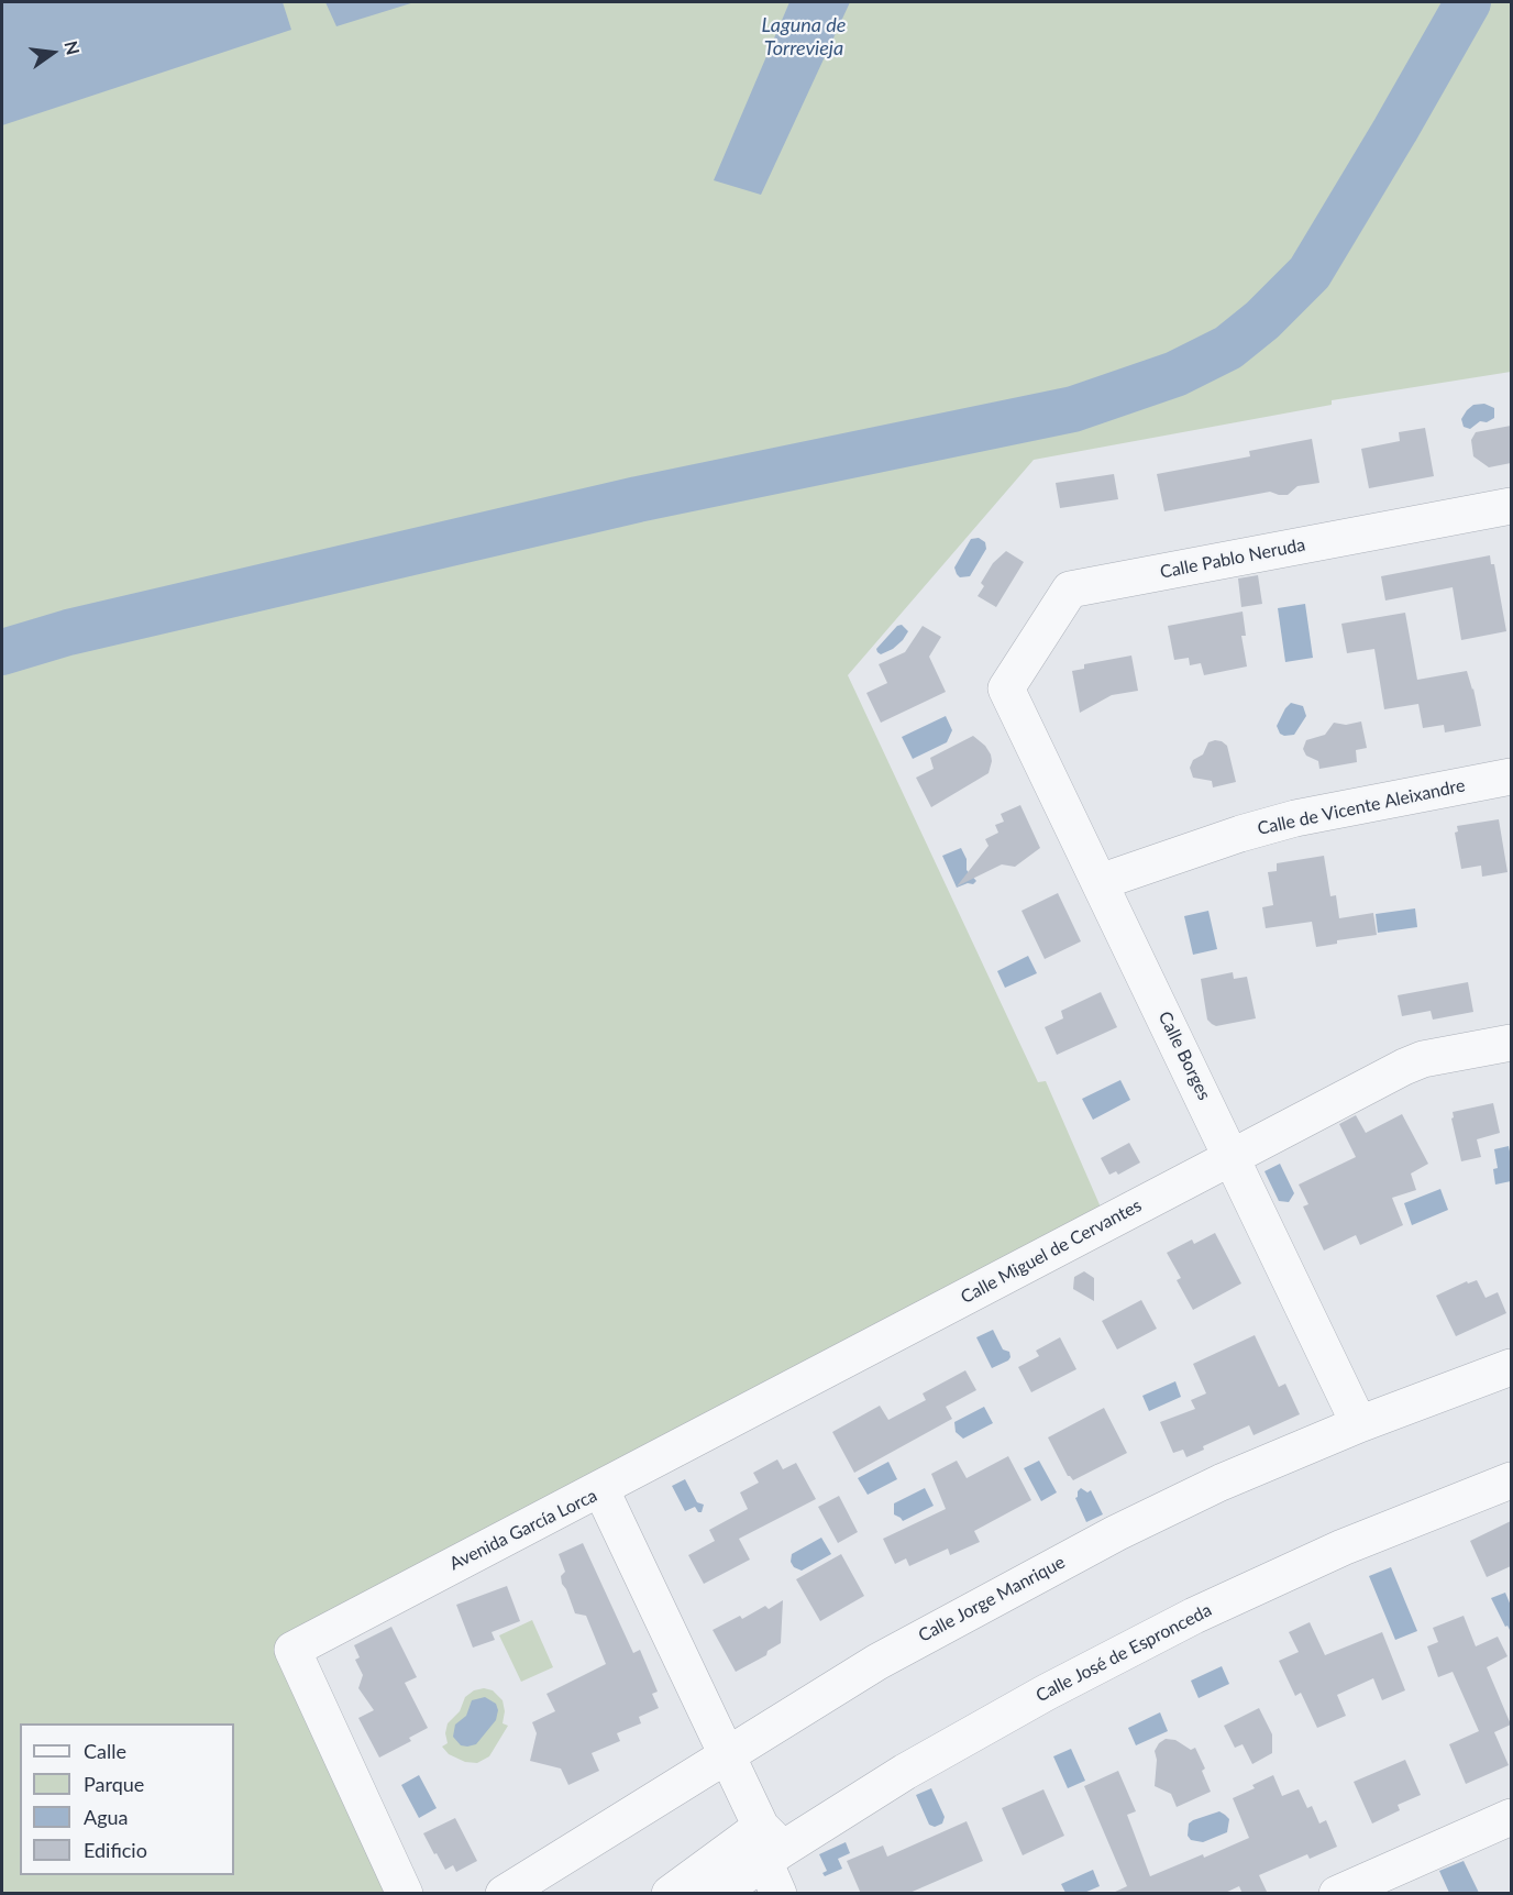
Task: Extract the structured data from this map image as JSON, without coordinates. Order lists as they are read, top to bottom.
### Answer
{
  "streets": {
    "street": [
      "Calle Pablo Neruda",
      "Calle de Vicente Aleixandre",
      "Calle Borges",
      "Calle Miguel de Cervantes",
      "Avenida García Lorca",
      "Calle Jorge Manrique",
      "Calle José de Espronceda"
    ]
  },
  "crossings": [
    ["Calle Pablo Neruda", "Calle Borges"],
    ["Calle de Vicente Aleixandre", "Calle Borges"],
    ["Calle Borges", "Calle Miguel de Cervantes"],
    ["Calle Borges", "Calle Jorge Manrique"],
    ["Calle Miguel de Cervantes", "Avenida García Lorca"],
    ["Avenida García Lorca", "Calle Jorge Manrique"],
    ["Avenida García Lorca", "Calle José de Espronceda"]
  ],
  "water": ["Laguna de Torrevieja"],
  "legend": [
    "Calle",
    "Parque",
    "Agua",
    "Edificio"
  ],
  "north": "right"
}
